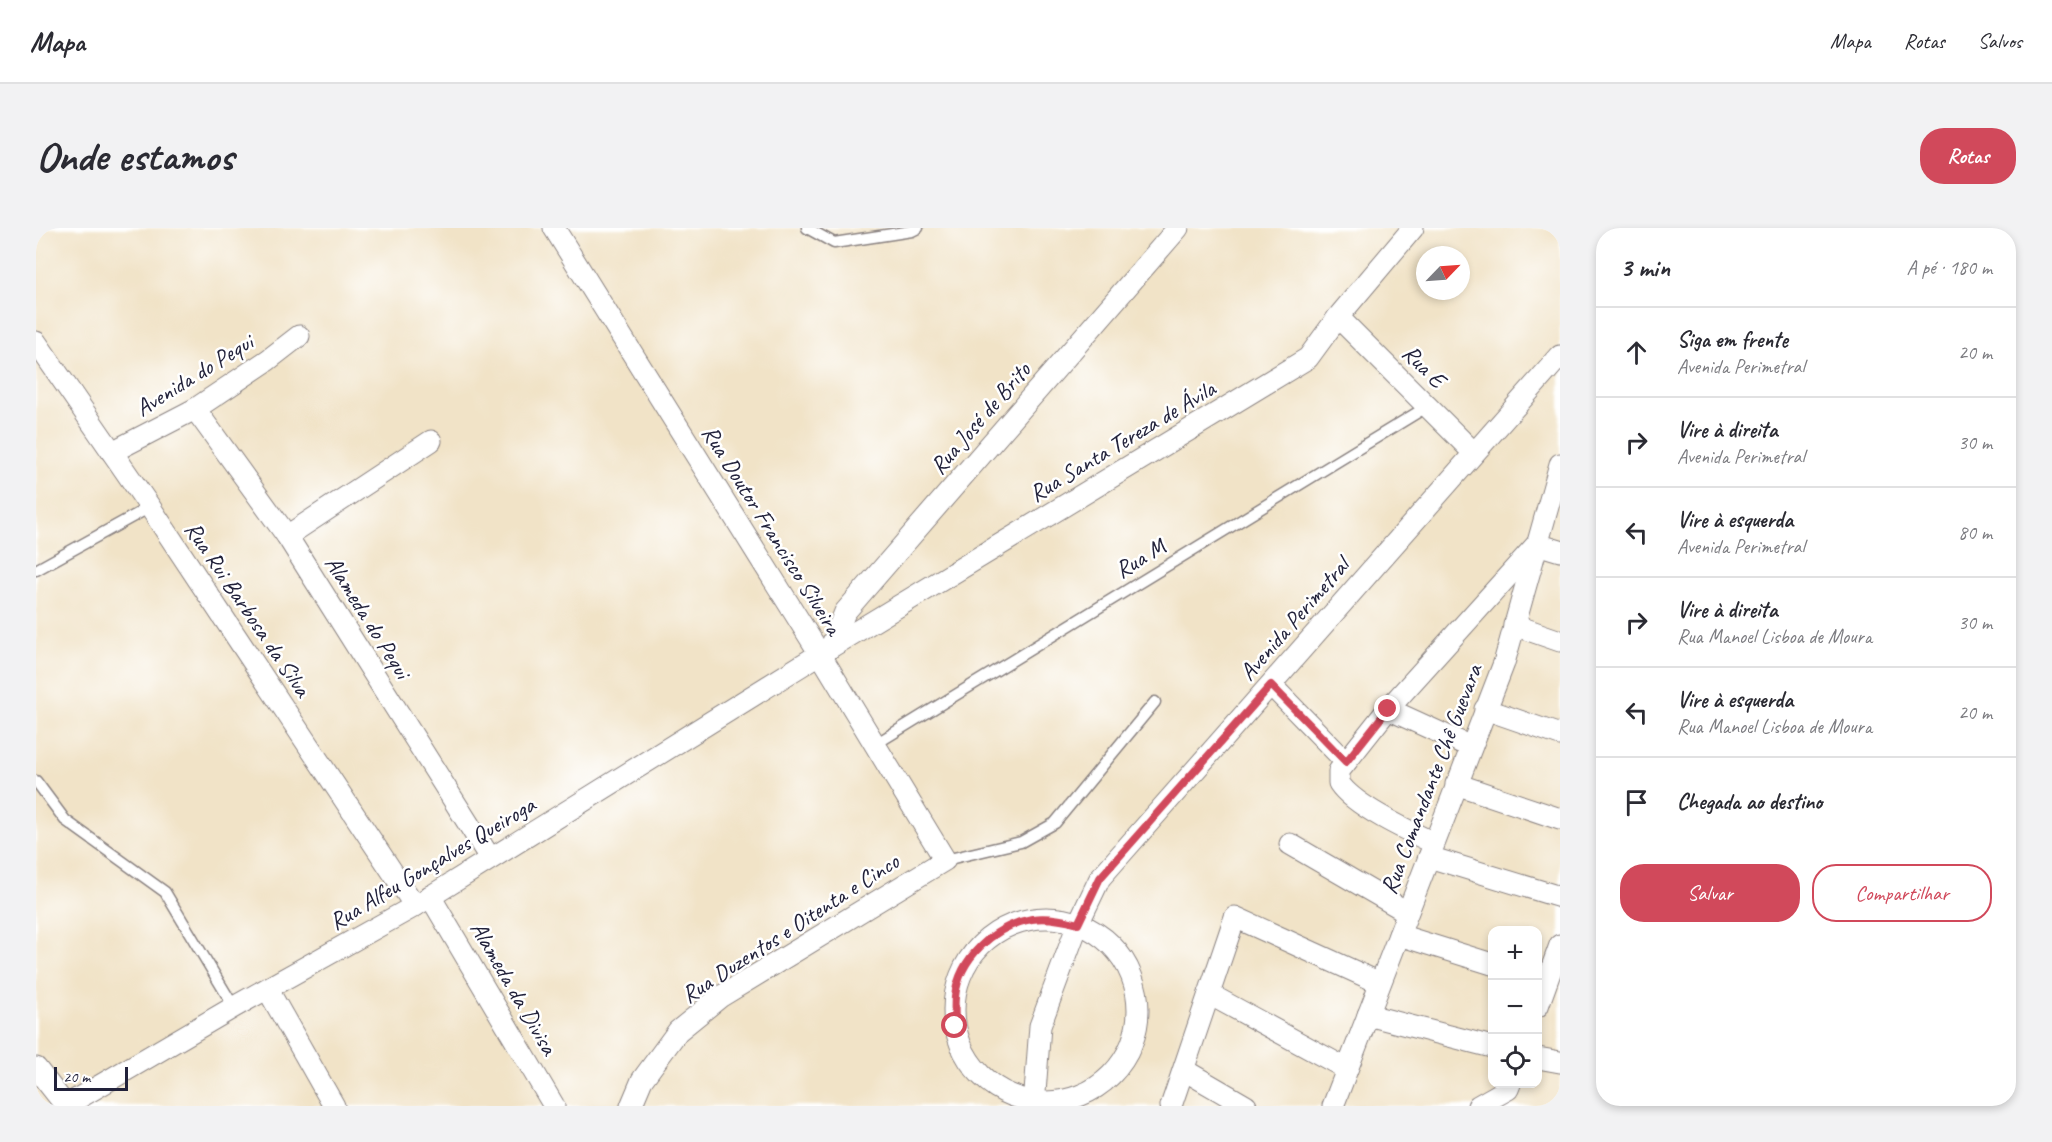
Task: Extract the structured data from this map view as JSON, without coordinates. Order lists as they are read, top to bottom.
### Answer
{
  "streets": {
    "street": [
      "Rua E",
      "Avenida do Pequi",
      "Rua José de Brito",
      "Rua Santa Tereza de Ávila",
      "Rua Doutor Francisco Silveira",
      "Rua Rui Barbosa da Silva",
      "Alameda do Pequi",
      "Avenida Perimetral",
      "Rua Comandante Chê Guevara",
      "Rua Alfeu Gonçalves Queiroga",
      "Rua Duzentos e Oitenta e Cinco",
      "Alameda da Divisa"
    ],
    "lane": ["Rua M"]
  },
  "crossings": [
    ["Rua E", "Rua Santa Tereza de Ávila"],
    ["Rua E", "Rua M"],
    ["Rua E", "Avenida Perimetral"],
    ["Avenida do Pequi", "Rua Rui Barbosa da Silva"],
    ["Avenida do Pequi", "Alameda do Pequi"],
    ["Rua José de Brito", "Rua Santa Tereza de Ávila"],
    ["Rua José de Brito", "Rua Doutor Francisco Silveira"],
    ["Rua José de Brito", "Rua Alfeu Gonçalves Queiroga"],
    ["Rua Santa Tereza de Ávila", "Rua Doutor Francisco Silveira"],
    ["Rua Santa Tereza de Ávila", "Rua Alfeu Gonçalves Queiroga"],
    ["Rua Doutor Francisco Silveira", "Rua M"],
    ["Rua Doutor Francisco Silveira", "Rua Alfeu Gonçalves Queiroga"],
    ["Rua Doutor Francisco Silveira", "Rua Duzentos e Oitenta e Cinco"],
    ["Rua Rui Barbosa da Silva", "Rua Alfeu Gonçalves Queiroga"],
    ["Rua Rui Barbosa da Silva", "Alameda da Divisa"],
    ["Alameda do Pequi", "Rua Alfeu Gonçalves Queiroga"],
    ["Rua Alfeu Gonçalves Queiroga", "Alameda da Divisa"]
  ],
  "scale_bar": "20 m",
  "north": "top right",
  "page": {
    "header": "Mapa",
    "nav": ["Mapa", "Rotas", "Salvos"],
    "buttons": [
      "Rotas",
      ["Salvar", "Compartilhar"]
    ],
    "title": "Onde estamos",
    "heading": ["3 min", "A pé · 180 m"],
    "list": [
      ["Siga em frente", "Avenida Perimetral", "20 m"],
      ["Vire à direita", "Avenida Perimetral", "30 m"],
      ["Vire à esquerda", "Avenida Perimetral", "80 m"],
      ["Vire à direita", "Rua Manoel Lisboa de Moura", "30 m"],
      ["Vire à esquerda", "Rua Manoel Lisboa de Moura", "20 m"],
      "Chegada ao destino"
    ],
    "map_buttons": ["+", "−"],
    "scale": "20 m"
  }
}
